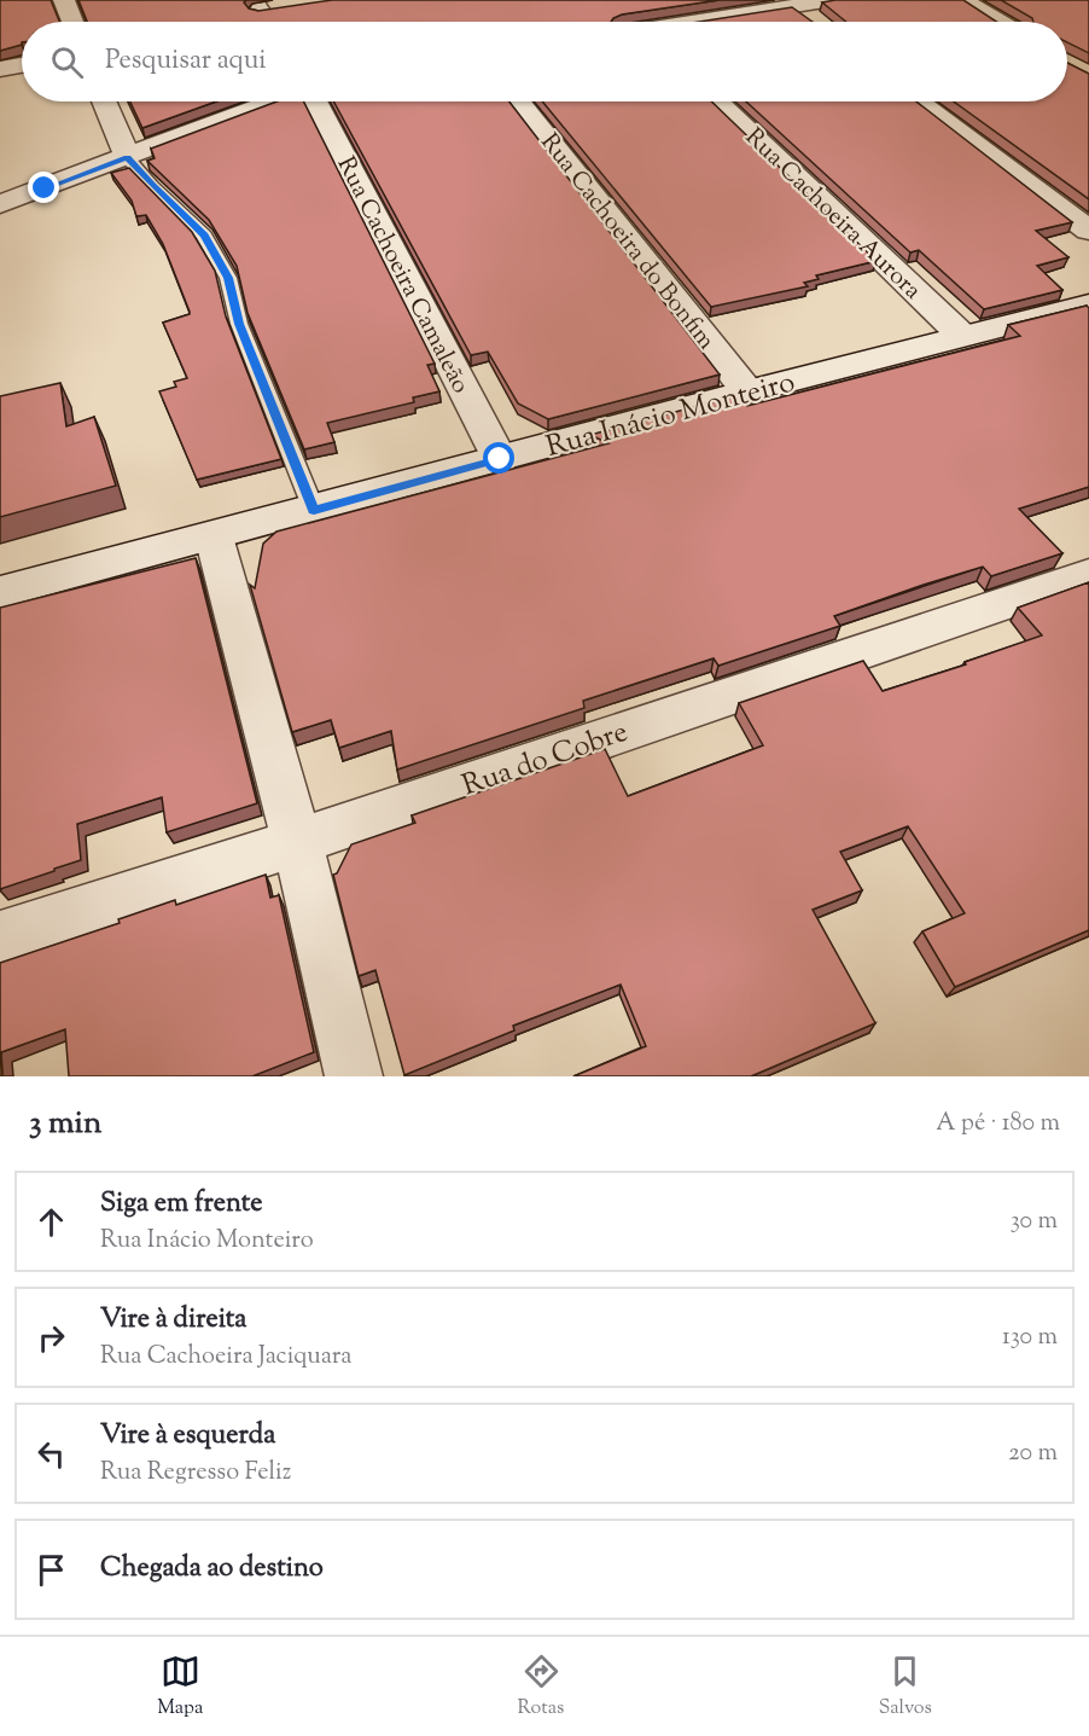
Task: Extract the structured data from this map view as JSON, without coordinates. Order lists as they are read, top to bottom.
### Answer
{
  "streets": {
    "street": [
      "Rua Cachoeira Aurora",
      "Rua Cachoeira do Bonfim",
      "Rua Cachoeira Camaleão",
      "Rua Inácio Monteiro",
      "Rua do Cobre"
    ]
  },
  "crossings": [
    ["Rua Cachoeira Aurora", "Rua Inácio Monteiro"],
    ["Rua Cachoeira do Bonfim", "Rua Inácio Monteiro"],
    ["Rua Cachoeira Camaleão", "Rua Inácio Monteiro"]
  ],
  "page": {
    "search": "Pesquisar aqui",
    "heading": ["3 min", "A pé · 180 m"],
    "list": [
      ["Siga em frente", "Rua Inácio Monteiro", "30 m"],
      ["Vire à direita", "Rua Cachoeira Jaciquara", "130 m"],
      ["Vire à esquerda", "Rua Regresso Feliz", "20 m"],
      "Chegada ao destino"
    ],
    "nav": ["Mapa", "Rotas", "Salvos"]
  }
}
